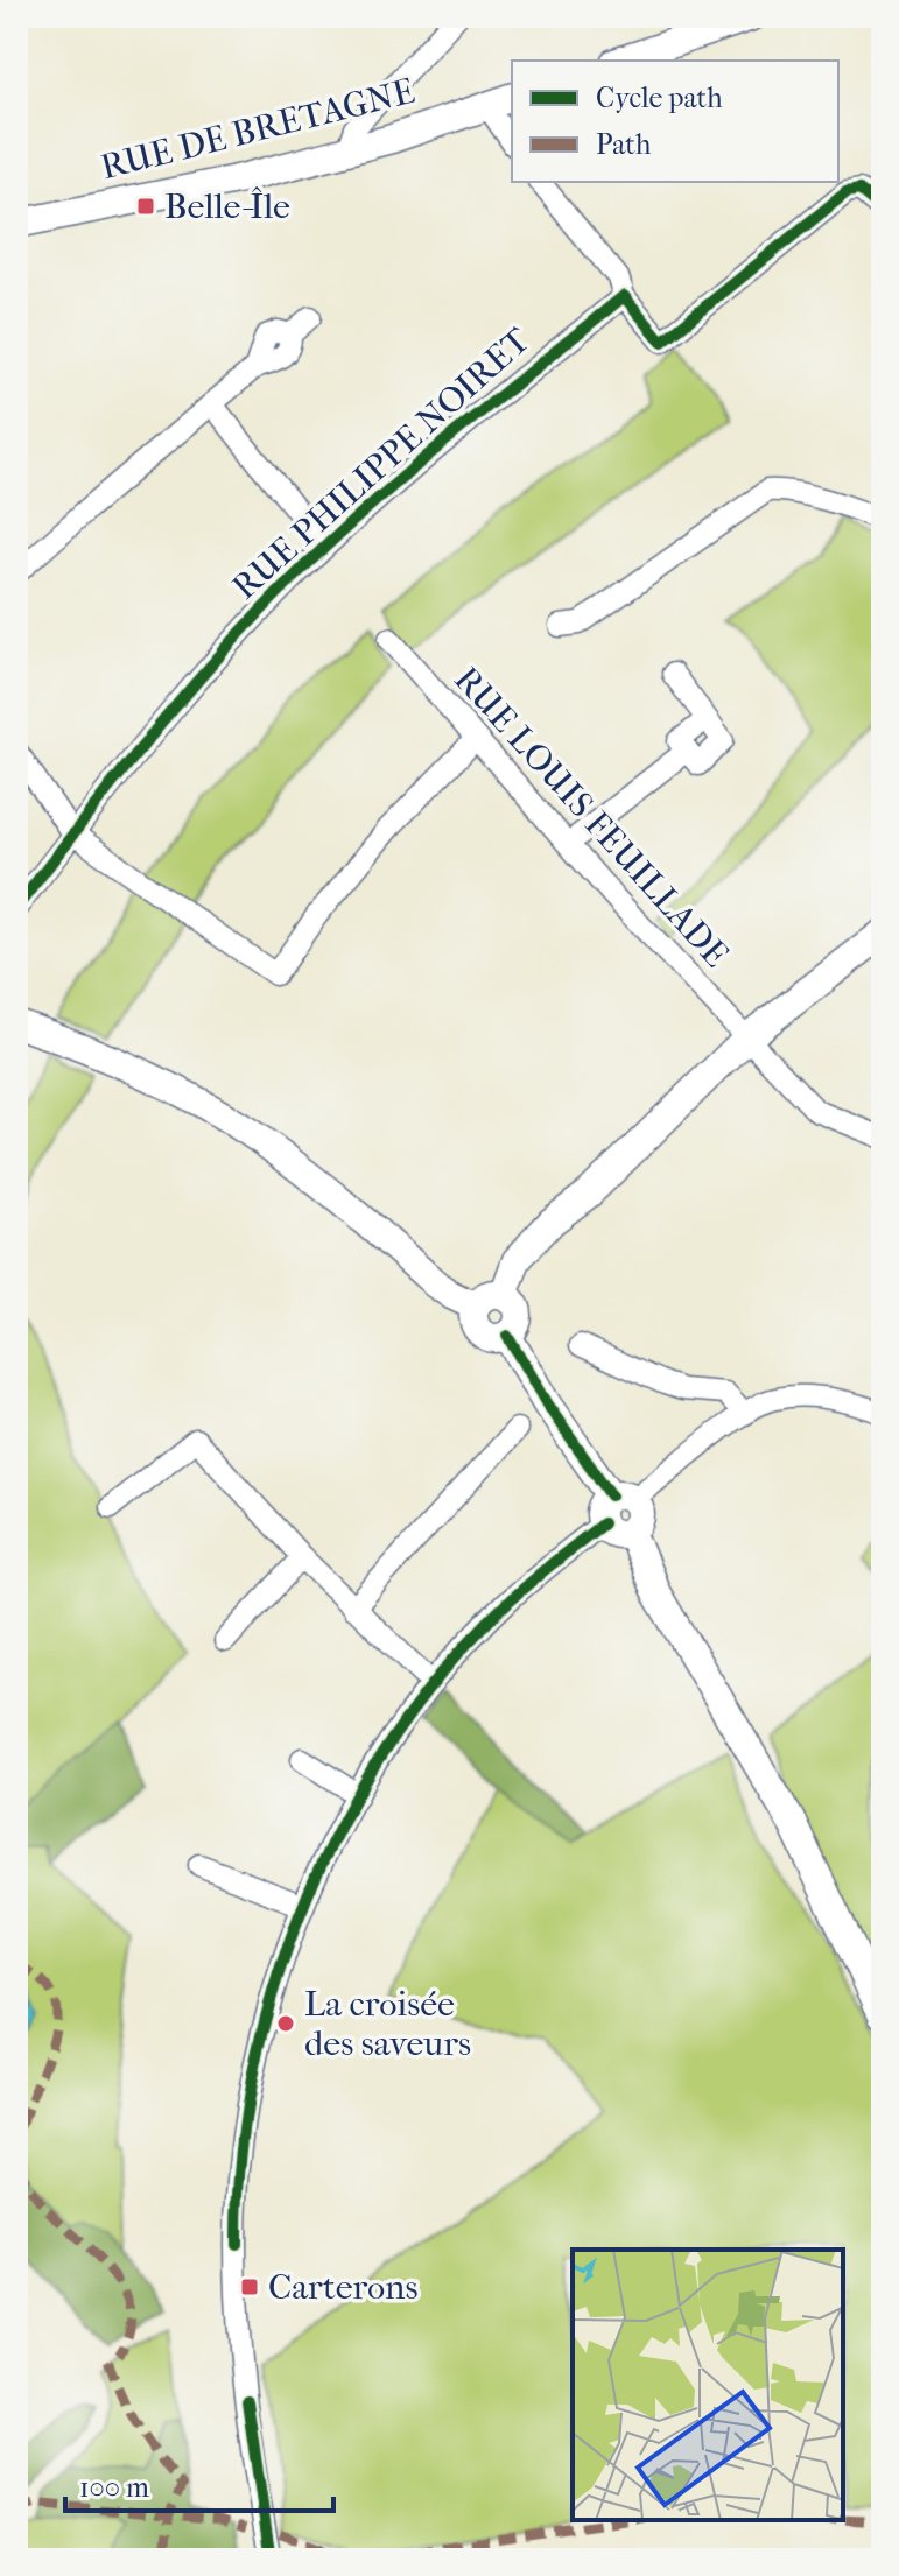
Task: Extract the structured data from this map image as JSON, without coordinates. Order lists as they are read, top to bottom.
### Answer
{
  "streets": {
    "main road": ["RUE DE BRETAGNE"],
    "street": ["RUE PHILIPPE NOIRET", "RUE LOUIS FEUILLADE"]
  },
  "places": {
    "transit": ["Belle-Île", "Carterons"],
    "other": ["La croisée des saveurs"]
  },
  "legend": ["Cycle path", "Path"],
  "scale_bar": "100 m"
}
